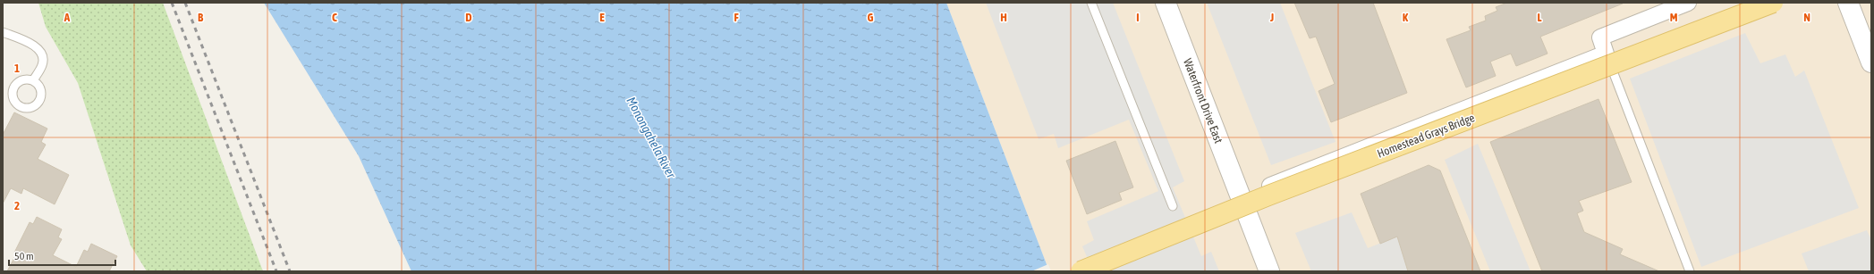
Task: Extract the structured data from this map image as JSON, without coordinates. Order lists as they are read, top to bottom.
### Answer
{
  "streets": {
    "main road": ["Homestead Grays Bridge"],
    "street": ["Waterfront Drive East"]
  },
  "water": ["Monongahela River"],
  "scale_bar": "50 m",
  "grid": {
    "columns": [
      "A",
      "B",
      "C",
      "D",
      "E",
      "F",
      "G",
      "H",
      "I",
      "J",
      "K",
      "L",
      "M",
      "N"
    ],
    "rows": ["1", "2"]
  }
}
